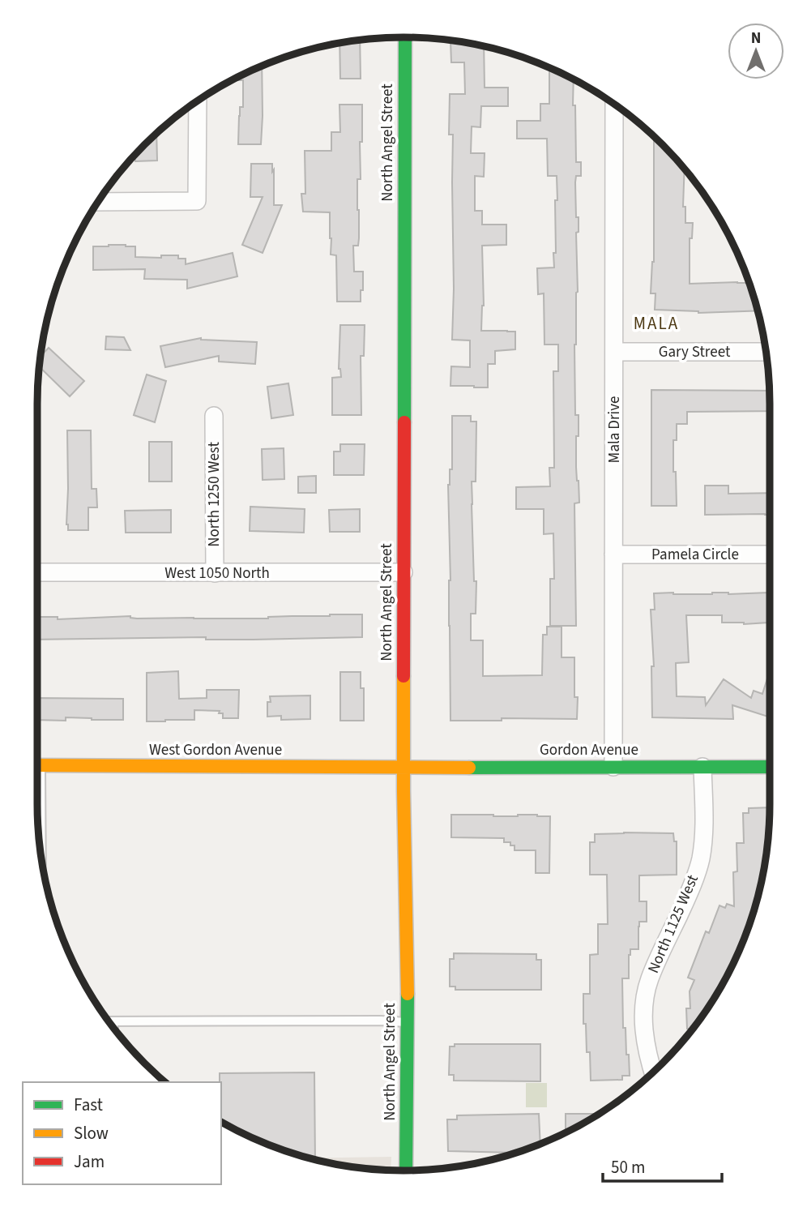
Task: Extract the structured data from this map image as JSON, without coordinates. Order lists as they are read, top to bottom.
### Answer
{
  "streets": {
    "street": [
      "North Angel Street",
      "Gary Street",
      "Mala Drive",
      "North 1250 West",
      "Pamela Circle",
      "West 1050 North",
      "West Gordon Avenue",
      "Gordon Avenue",
      "North 1125 West"
    ]
  },
  "crossings": [
    ["North Angel Street", "West 1050 North"],
    ["North Angel Street", "West Gordon Avenue"],
    ["North Angel Street", "Gordon Avenue"],
    ["Gary Street", "Mala Drive"],
    ["Mala Drive", "Pamela Circle"],
    ["Mala Drive", "Gordon Avenue"],
    ["North 1250 West", "West 1050 North"],
    ["West Gordon Avenue", "Gordon Avenue"],
    ["Gordon Avenue", "North 1125 West"]
  ],
  "districts": ["MALA"],
  "legend": ["Fast", "Slow", "Jam"],
  "scale_bar": "50 m",
  "north": "top"
}
